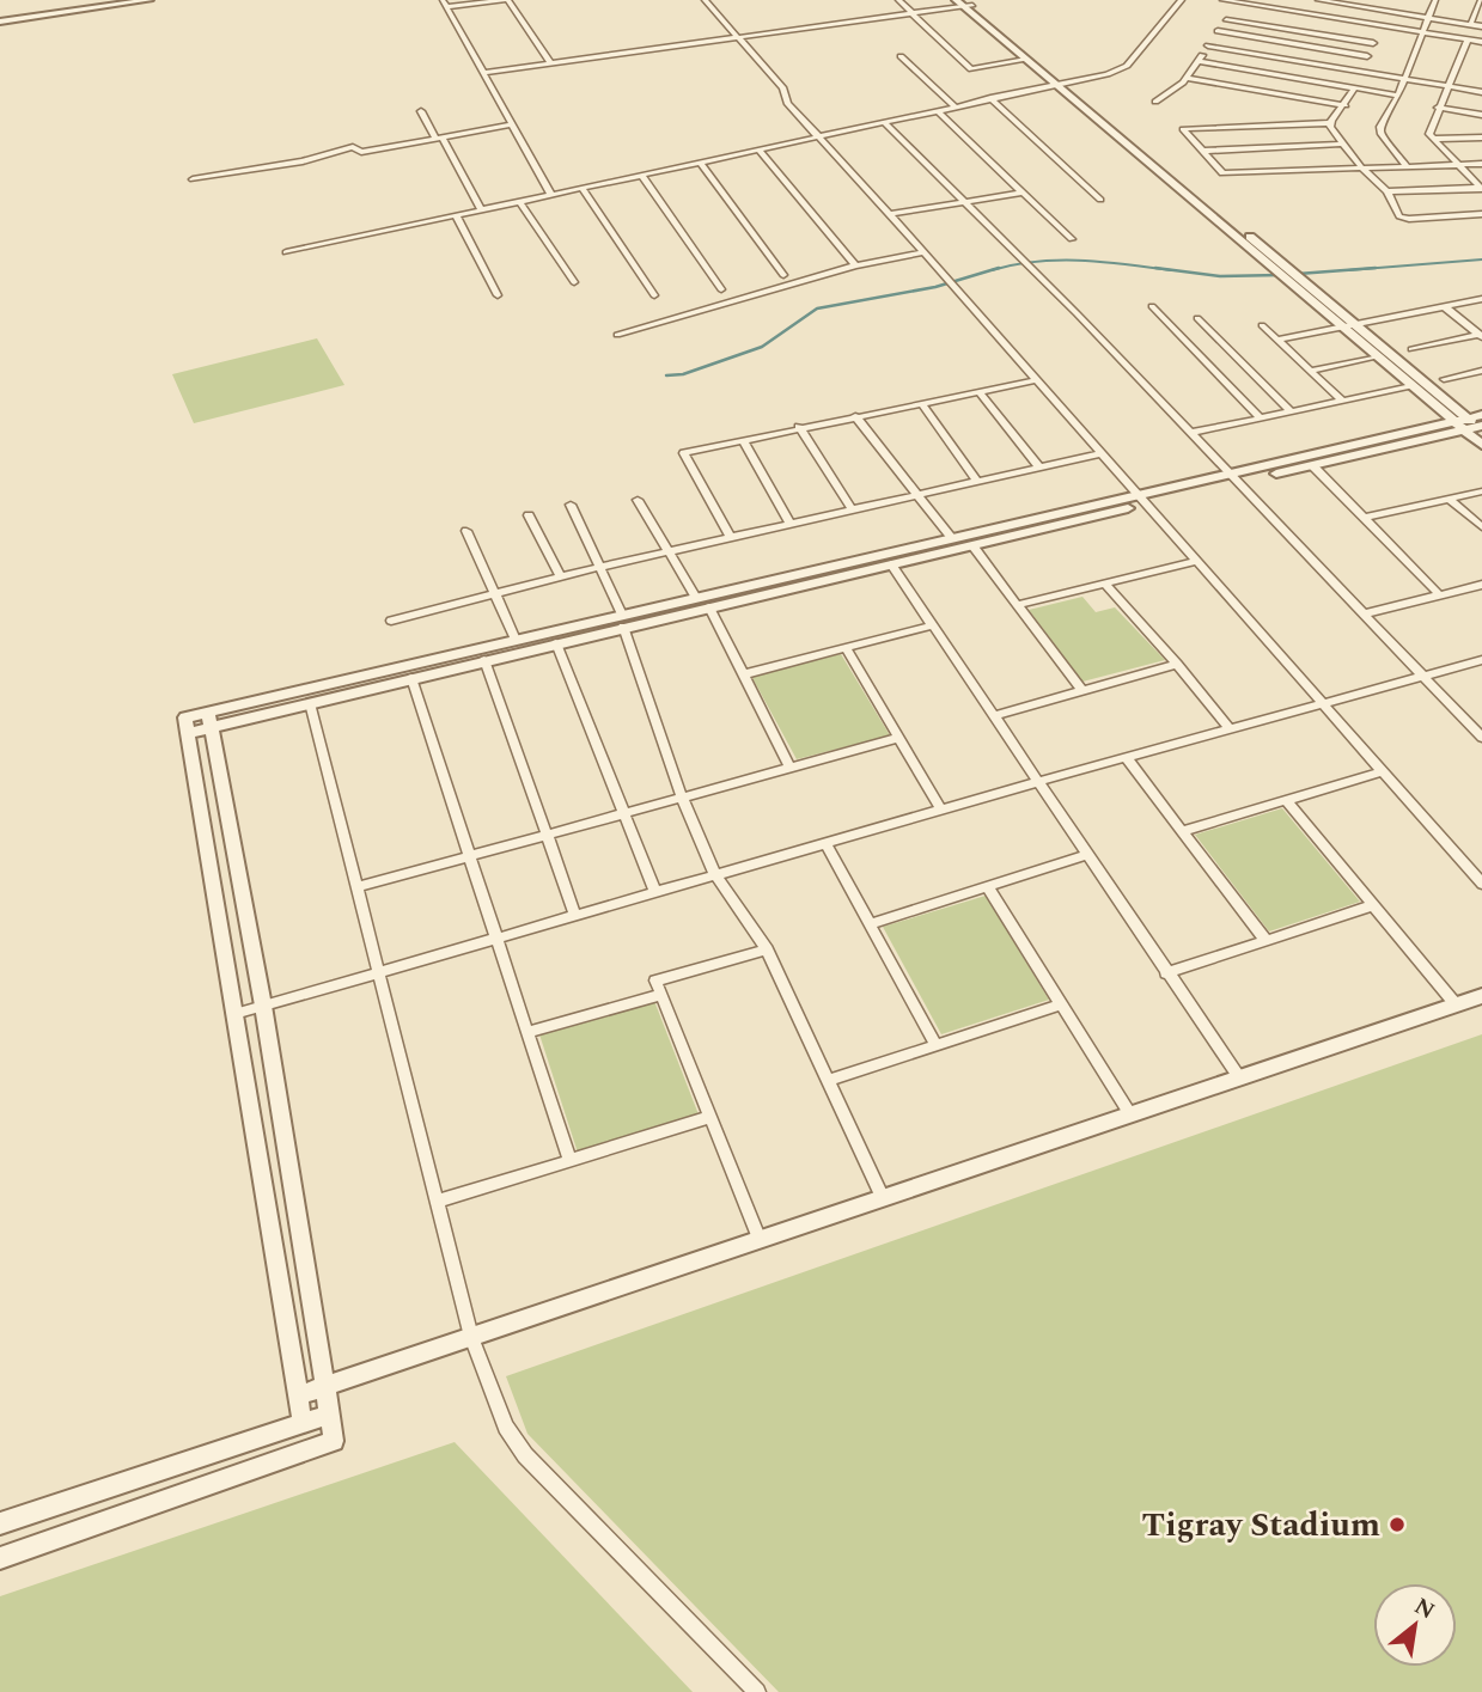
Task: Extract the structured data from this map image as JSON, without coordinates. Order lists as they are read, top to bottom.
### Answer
{
  "places": ["Tigray Stadium"],
  "north": "top right"
}
